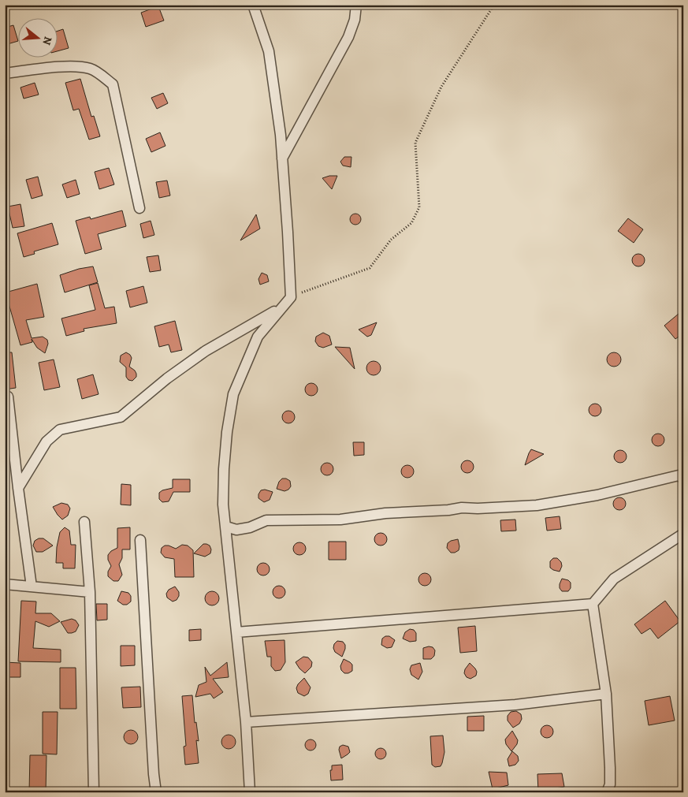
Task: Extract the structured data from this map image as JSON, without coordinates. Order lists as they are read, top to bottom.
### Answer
{
  "north": "right"
}
